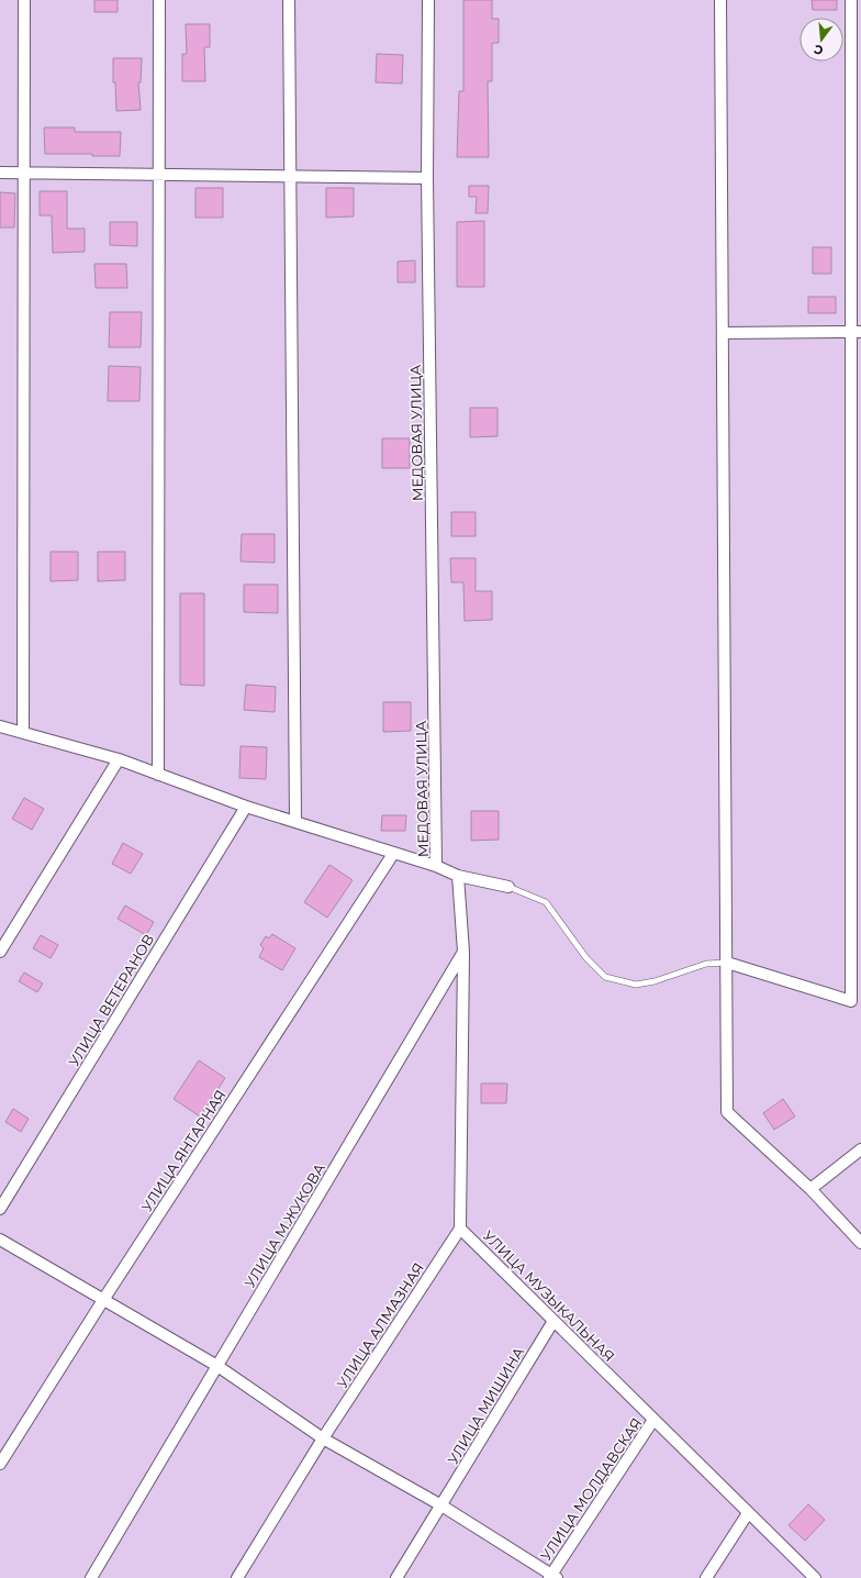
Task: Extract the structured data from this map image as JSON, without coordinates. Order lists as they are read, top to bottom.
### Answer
{
  "streets": {
    "street": [
      "МЕДОВАЯ УЛИЦА",
      "УЛИЦА ВЕТЕРАНОВ",
      "УЛИЦА ЯНТАРНАЯ",
      "УЛИЦА М.ЖУКОВА",
      "УЛИЦА МУЗЫКАЛЬНАЯ",
      "УЛИЦА АЛМАЗНАЯ",
      "УЛИЦА МИШИНА",
      "УЛИЦА МОЛДАВСКАЯ"
    ]
  },
  "crossings": [
    ["УЛИЦА МУЗЫКАЛЬНАЯ", "УЛИЦА АЛМАЗНАЯ"],
    ["УЛИЦА МУЗЫКАЛЬНАЯ", "УЛИЦА МИШИНА"],
    ["УЛИЦА МУЗЫКАЛЬНАЯ", "УЛИЦА МОЛДАВСКАЯ"]
  ],
  "north": "bottom"
}
